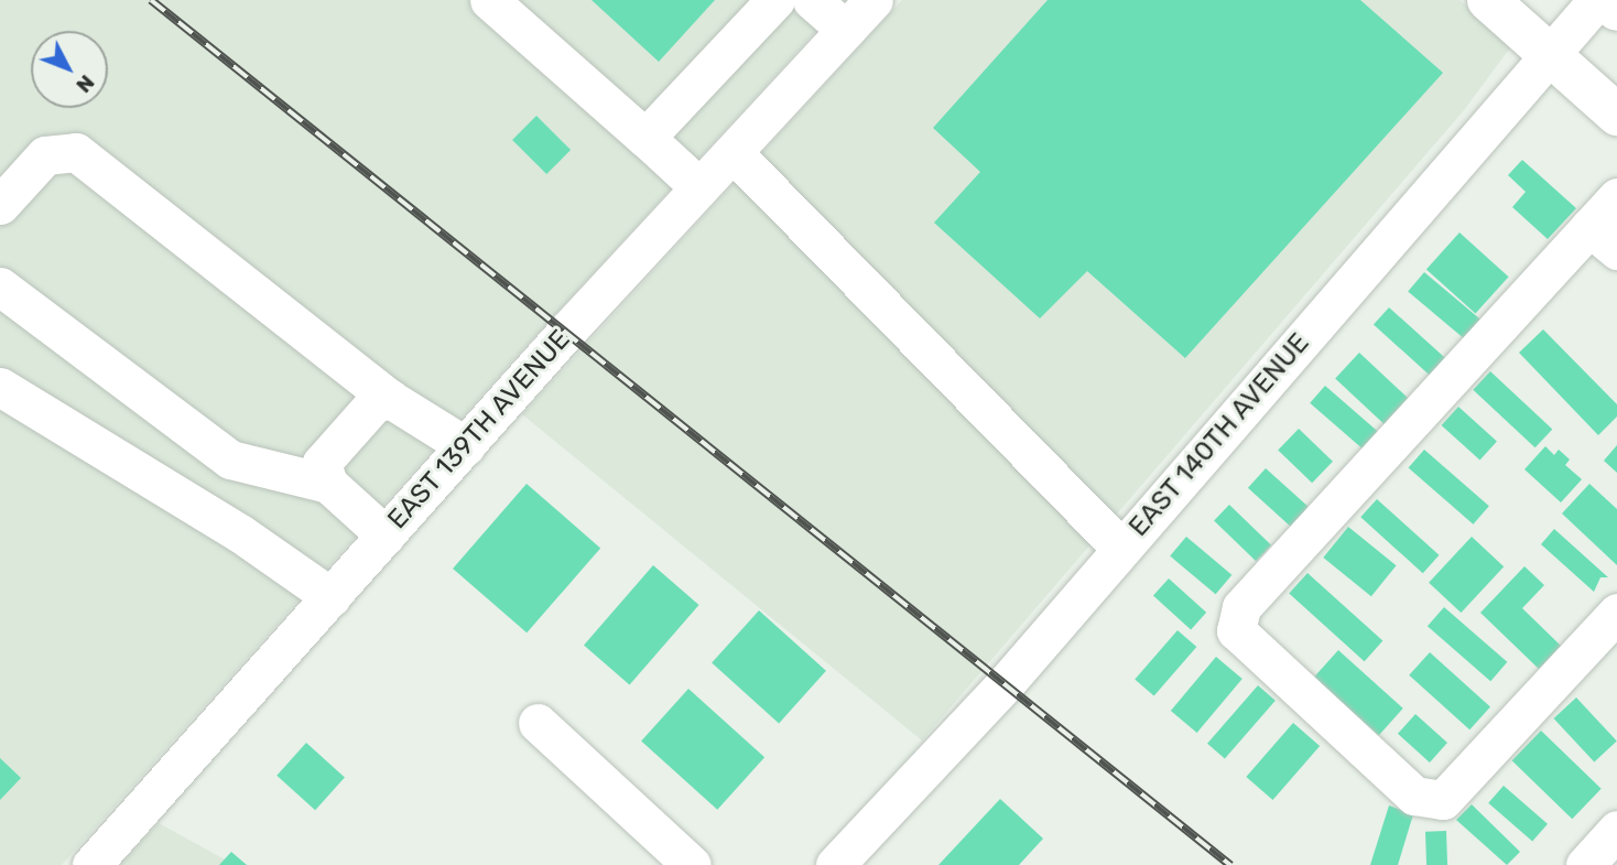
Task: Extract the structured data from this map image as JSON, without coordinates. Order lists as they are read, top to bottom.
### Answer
{
  "streets": {
    "street": ["EAST 139TH AVENUE", "EAST 140TH AVENUE"]
  },
  "north": "bottom right"
}
